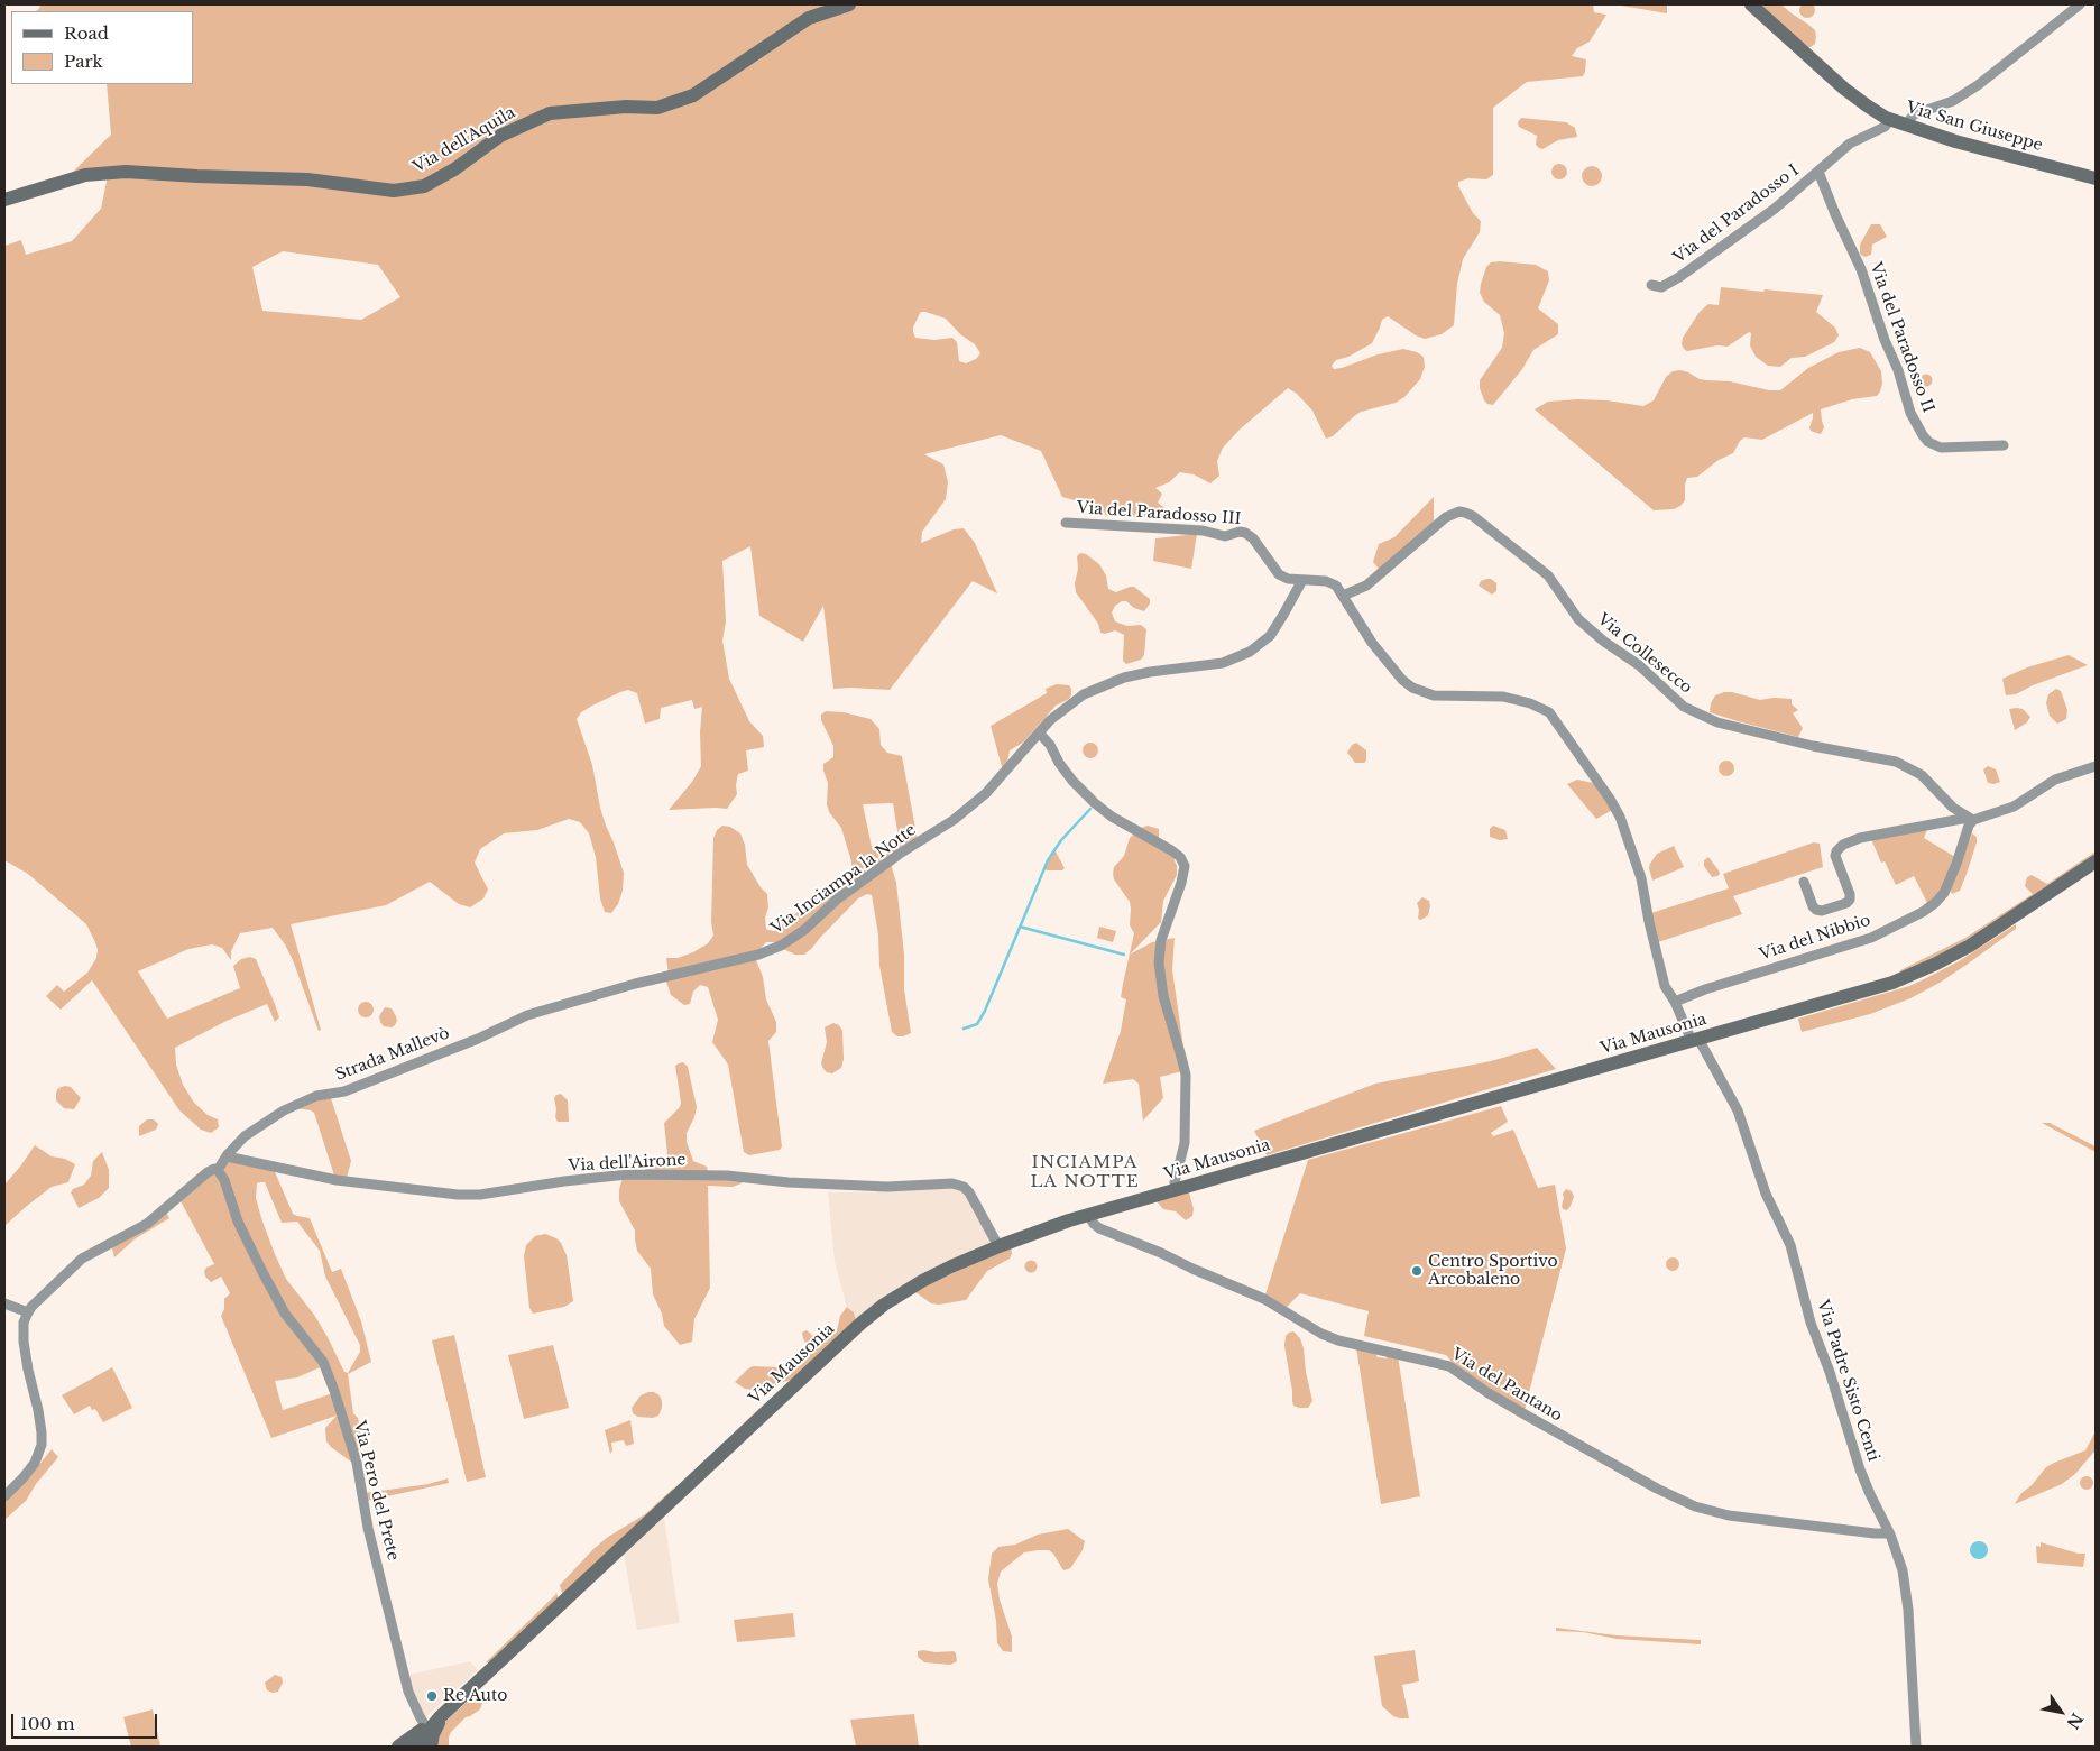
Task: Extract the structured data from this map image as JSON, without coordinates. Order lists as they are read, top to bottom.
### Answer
{
  "streets": {
    "main road": ["Via San Giuseppe", "Via dell'Aquila", "Via Mausonia"],
    "street": [
      "Via del Paradosso I",
      "Via del Paradosso II",
      "Via del Paradosso III",
      "Via Collesecco",
      "Via Inciampa la Notte",
      "Via del Nibbio",
      "Strada Mallevò",
      "Via dell'Airone",
      "Via Padre Sisto Centi",
      "Via del Pantano",
      "Via Pero del Prete"
    ]
  },
  "crossings": [
    ["Via San Giuseppe", "Via del Paradosso I"],
    ["Via del Paradosso I", "Via del Paradosso II"],
    ["Via del Paradosso III", "Via Collesecco"],
    ["Via del Paradosso III", "Via Inciampa la Notte"],
    ["Via del Paradosso III", "Via del Nibbio"],
    ["Via del Paradosso III", "Via Mausonia"],
    ["Via del Paradosso III", "Via Padre Sisto Centi"],
    ["Via Collesecco", "Via del Nibbio"],
    ["Via Inciampa la Notte", "Strada Mallevò"],
    ["Via Mausonia", "Via dell'Airone"],
    ["Via Mausonia", "Via Padre Sisto Centi"],
    ["Via Mausonia", "Via del Pantano"],
    ["Via Mausonia", "Via Pero del Prete"],
    ["Strada Mallevò", "Via dell'Airone"],
    ["Strada Mallevò", "Via Pero del Prete"],
    ["Via Padre Sisto Centi", "Via del Pantano"]
  ],
  "districts": ["INCIAMPA LA NOTTE"],
  "places": ["Centro Sportivo Arcobaleno", "Re Auto"],
  "legend": ["Road", "Park"],
  "scale_bar": "100 m",
  "north": "bottom right"
}
